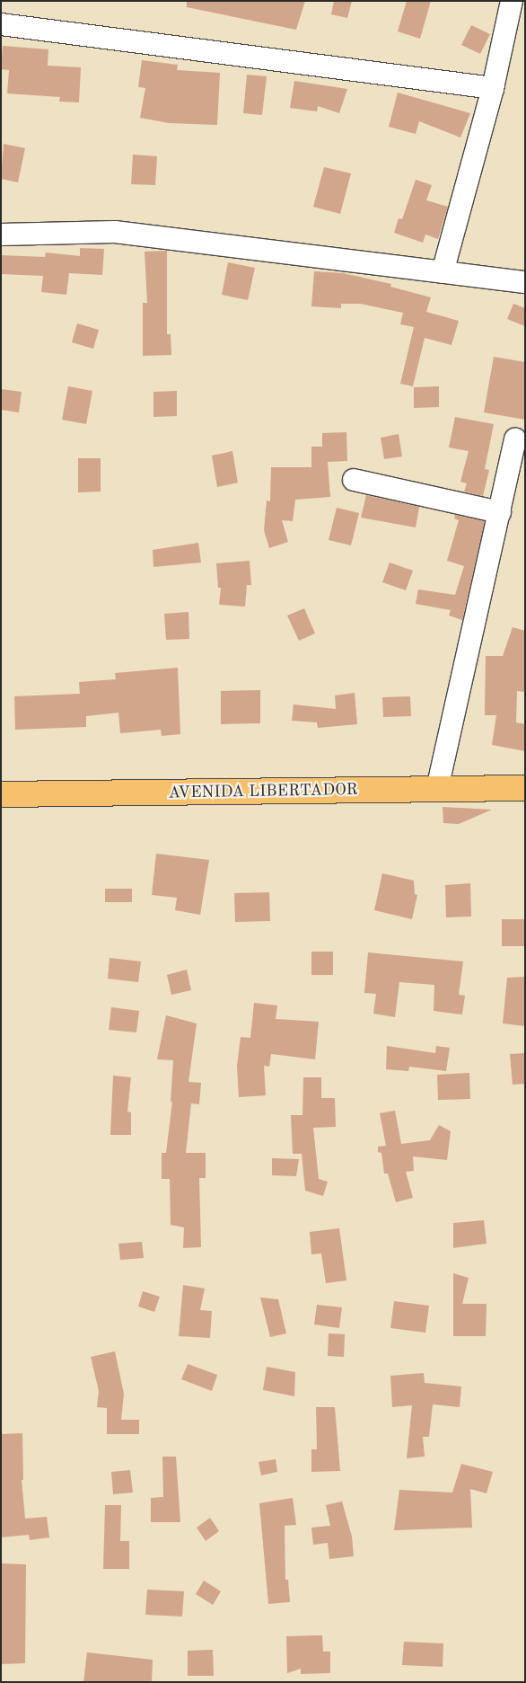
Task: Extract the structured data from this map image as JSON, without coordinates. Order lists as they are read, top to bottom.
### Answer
{
  "streets": {
    "highway": ["AVENIDA LIBERTADOR"]
  }
}
